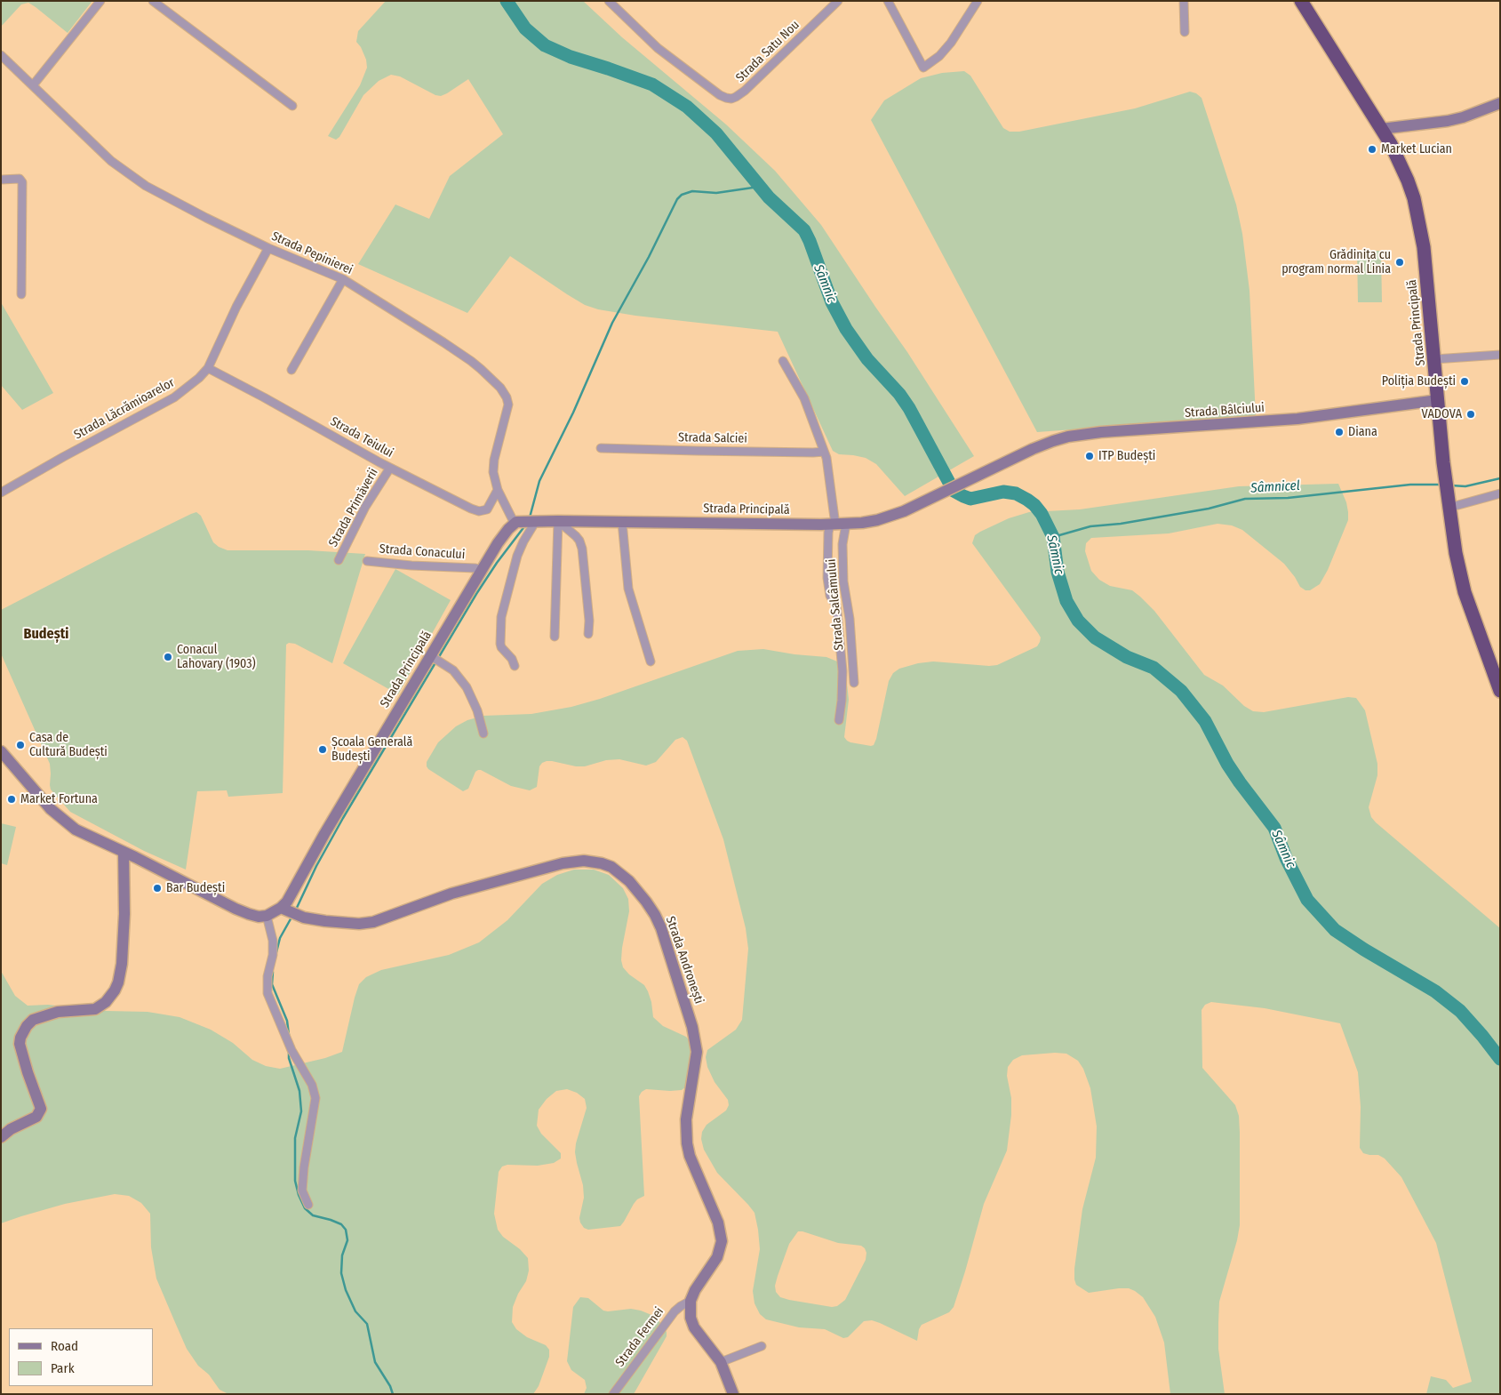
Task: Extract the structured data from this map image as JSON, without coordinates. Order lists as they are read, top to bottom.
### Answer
{
  "streets": {
    "highway": ["Strada Principală"],
    "main road": ["Strada Bâlciului", "Strada Andronești"],
    "street": [
      "Strada Satu Nou",
      "Strada Pepinierei",
      "Strada Lăcrămioarelor",
      "Strada Teiului",
      "Strada Salciei",
      "Strada Primăverii",
      "Strada Conacului",
      "Strada Salcâmului",
      "Strada Fermei"
    ]
  },
  "crossings": [
    ["Strada Pepinierei", "Strada Principală"],
    ["Strada Pepinierei", "Strada Lăcrămioarelor"],
    ["Strada Pepinierei", "Strada Teiului"],
    ["Strada Principală", "Strada Bâlciului"],
    ["Strada Principală", "Strada Conacului"],
    ["Strada Principală", "Strada Salcâmului"],
    ["Strada Principală", "Strada Andronești"],
    ["Strada Lăcrămioarelor", "Strada Teiului"],
    ["Strada Teiului", "Strada Primăverii"],
    ["Strada Andronești", "Strada Fermei"]
  ],
  "districts": ["Budești"],
  "water": ["Sâmnic", "Sâmnicel"],
  "places": [
    "Market Lucian",
    "Grădinița cu program normal Linia",
    "Poliția Budești",
    "VADOVA",
    "Diana",
    "ITP Budești",
    "Conacul Lahovary (1903)",
    "Casa de Cultură Budești",
    "Școala Generală Budești",
    "Market Fortuna",
    "Bar Budești"
  ],
  "legend": ["Road", "Park"]
}
